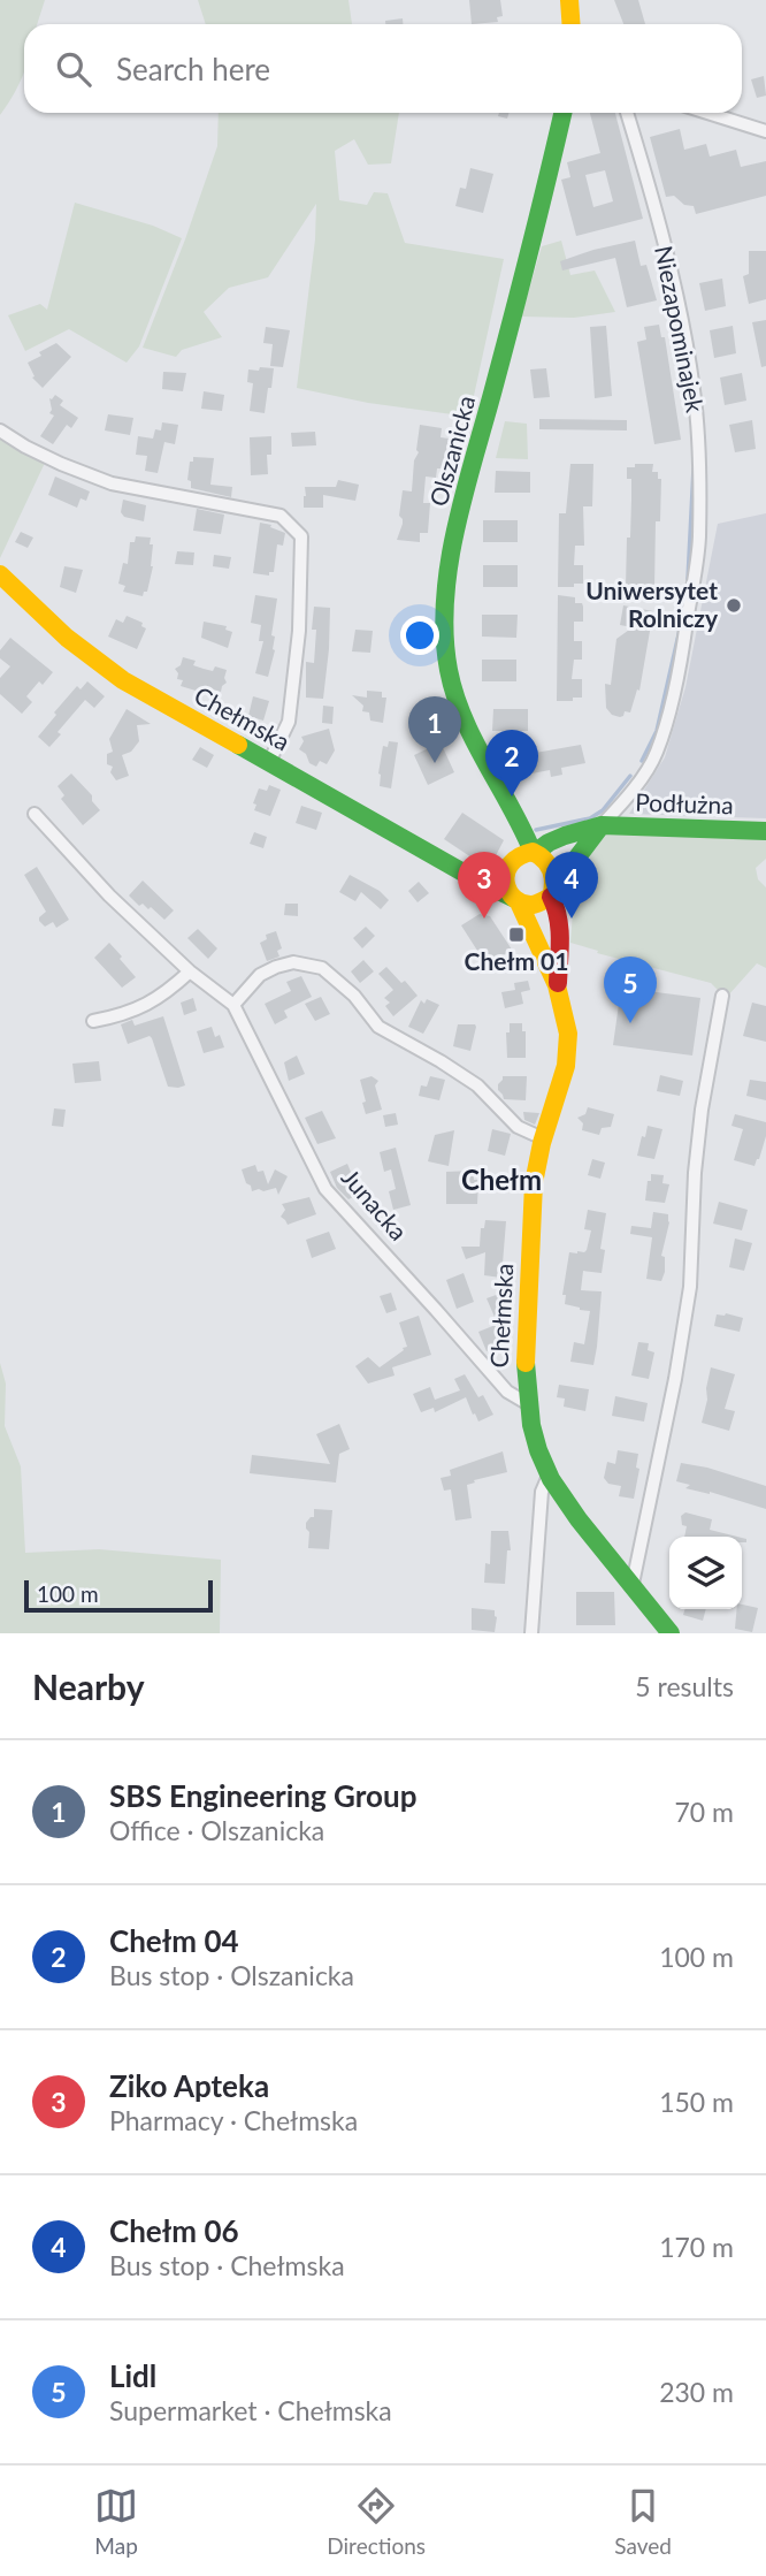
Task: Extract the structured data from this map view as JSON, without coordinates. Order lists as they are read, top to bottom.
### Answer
{
  "streets": {
    "street": [
      "Niezapominajek",
      "Olszanicka",
      "Chełmska",
      "Podłużna",
      "Junacka"
    ]
  },
  "crossings": [
    ["Niezapominajek", "Podłużna"],
    ["Olszanicka", "Chełmska"],
    ["Olszanicka", "Podłużna"],
    ["Chełmska", "Podłużna"],
    ["Chełmska", "Junacka"]
  ],
  "districts": ["Chełm"],
  "places": {
    "other": ["Uniwersytet Rolniczy"],
    "transit": ["Chełm 01"]
  },
  "scale_bar": "100 m",
  "page": {
    "search": "Search here",
    "pins": [
      "1",
      "2",
      "3",
      "4",
      "5"
    ],
    "scale": "100 m",
    "heading": ["Nearby", "5 results"],
    "list": [
      {
        "mark": "1",
        "name": "SBS Engineering Group",
        "note": "Office · Olszanicka",
        "value": "70 m"
      },
      {
        "mark": "2",
        "name": "Chełm 04",
        "note": "Bus stop · Olszanicka",
        "value": "100 m"
      },
      {
        "mark": "3",
        "name": "Ziko Apteka",
        "note": "Pharmacy · Chełmska",
        "value": "150 m"
      },
      {
        "mark": "4",
        "name": "Chełm 06",
        "note": "Bus stop · Chełmska",
        "value": "170 m"
      },
      {
        "mark": "5",
        "name": "Lidl",
        "note": "Supermarket · Chełmska",
        "value": "230 m"
      }
    ],
    "nav": ["Map", "Directions", "Saved"]
  }
}
